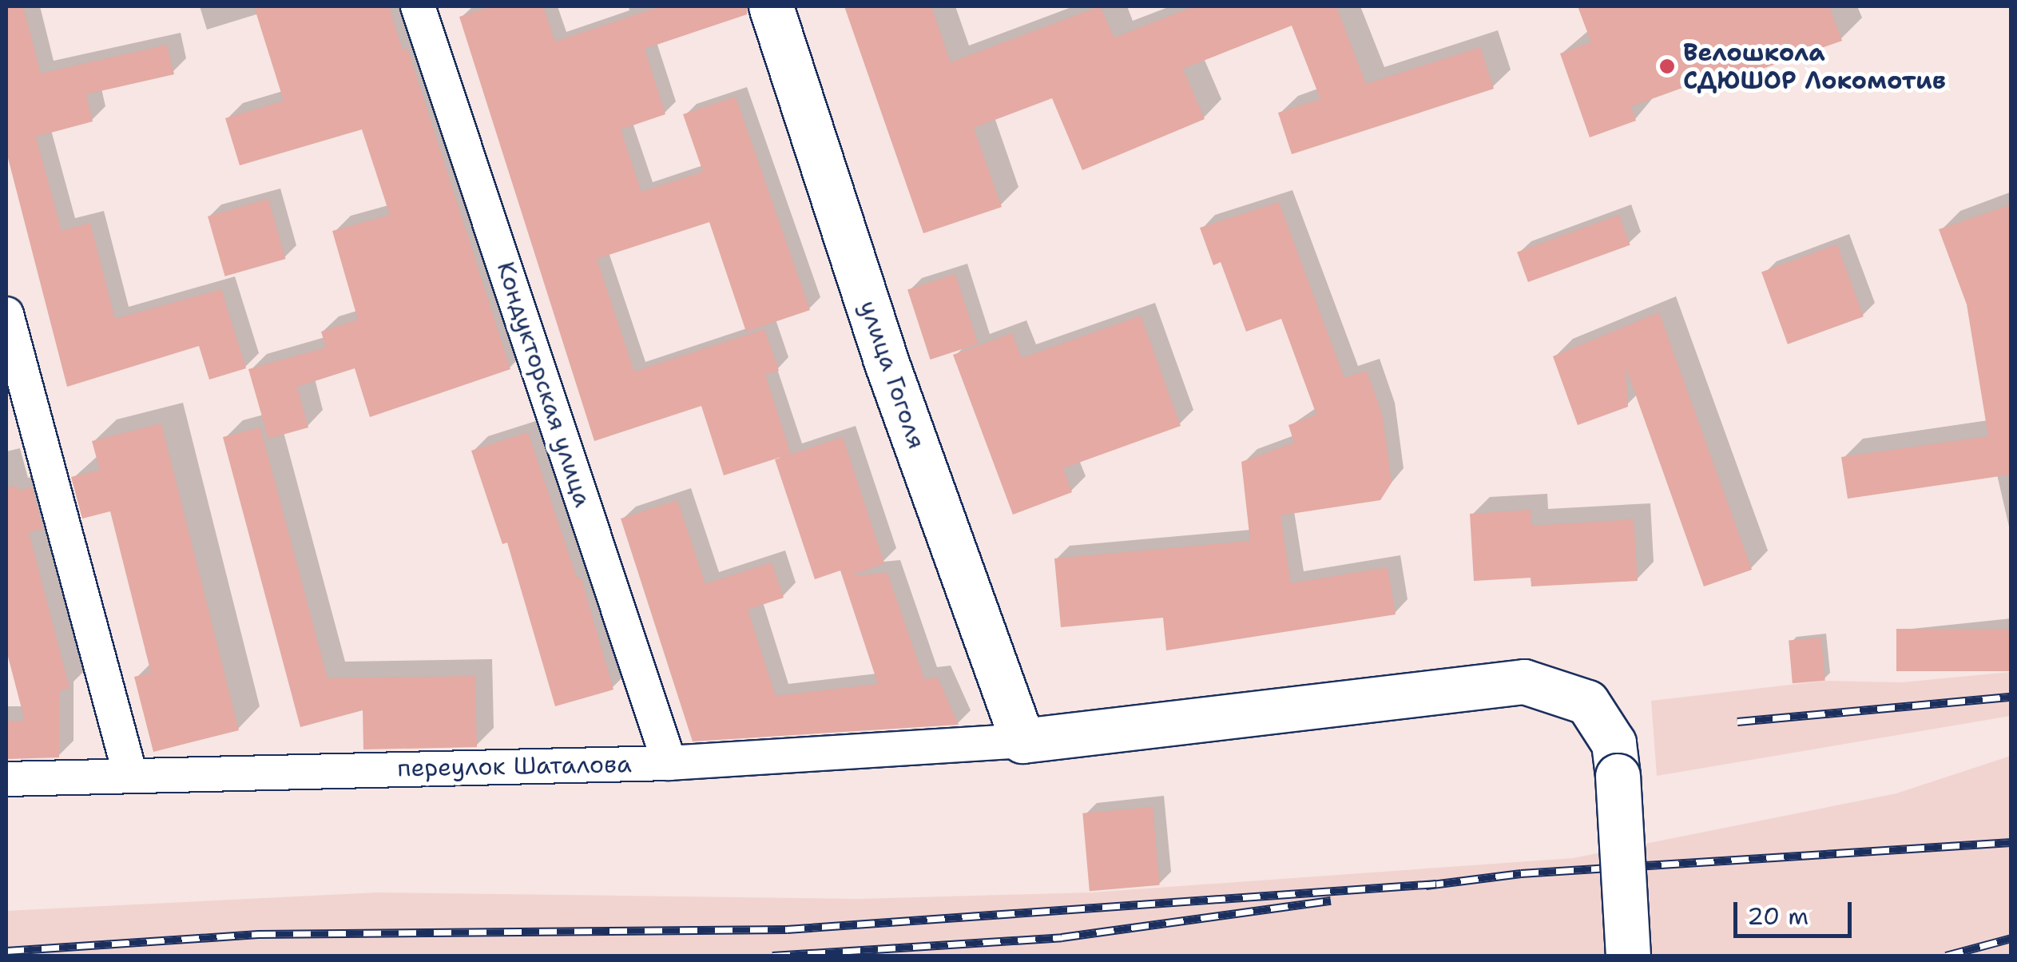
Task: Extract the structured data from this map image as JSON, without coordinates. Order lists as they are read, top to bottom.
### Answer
{
  "streets": {
    "main road": ["улица Гоголя"],
    "street": ["Кондукторская улица", "переулок Шаталова"]
  },
  "crossings": [
    ["улица Гоголя", "переулок Шаталова"],
    ["Кондукторская улица", "переулок Шаталова"]
  ],
  "places": ["Велошкола СДЮШОР Локомотив"],
  "scale_bar": "20 m"
}
